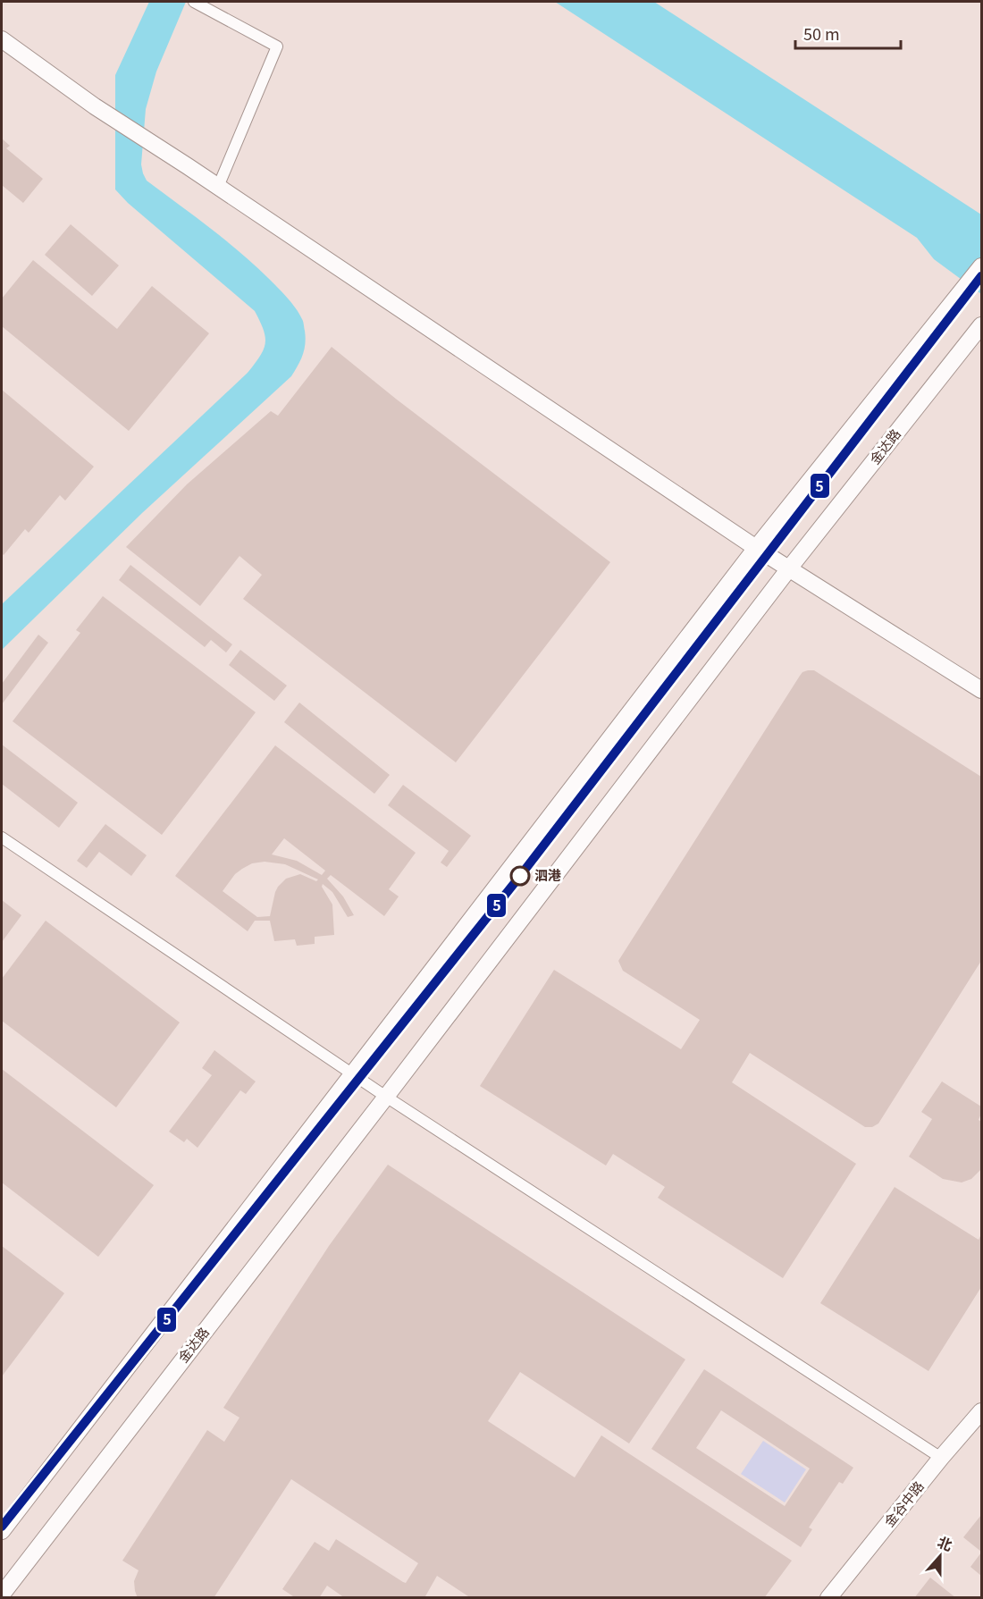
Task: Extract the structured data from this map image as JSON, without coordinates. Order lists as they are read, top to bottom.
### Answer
{
  "streets": {
    "main road": ["金达路", "金谷中路"]
  },
  "places": ["泗港"],
  "lines": ["transit line 5"],
  "scale_bar": "50 m",
  "north": "top"
}
